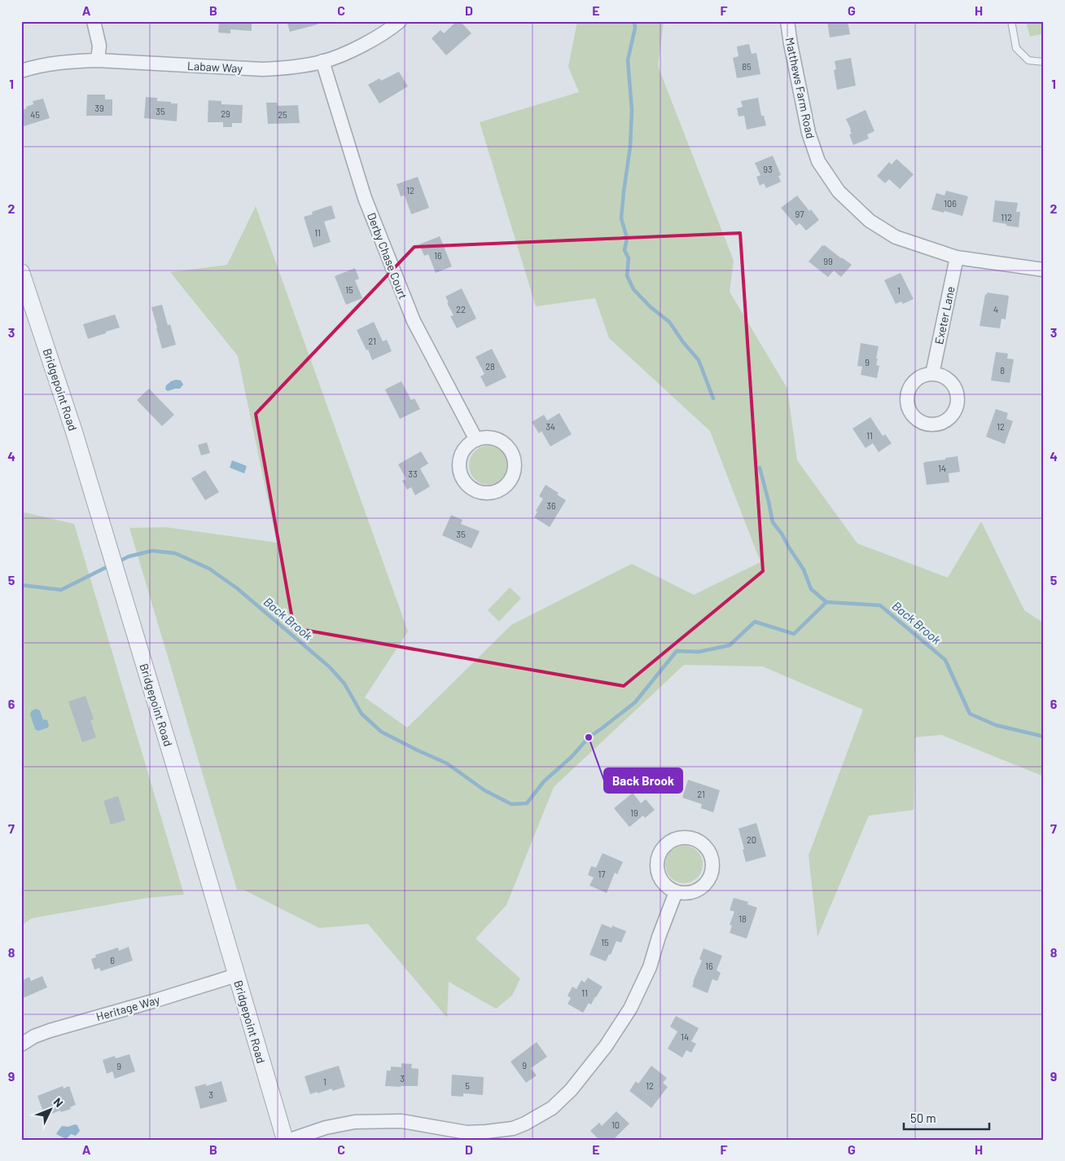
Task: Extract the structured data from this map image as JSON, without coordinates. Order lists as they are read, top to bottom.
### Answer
{
  "streets": {
    "street": [
      "Labaw Way",
      "Matthews Farm Road",
      "Derby Chase Court",
      "Exeter Lane",
      "Bridgepoint Road",
      "Heritage Way"
    ]
  },
  "crossings": [
    ["Labaw Way", "Derby Chase Court"],
    ["Matthews Farm Road", "Exeter Lane"],
    ["Bridgepoint Road", "Heritage Way"]
  ],
  "water": ["Back Brook"],
  "places": ["Back Brook"],
  "house_numbers": [
    "85",
    "39",
    "35",
    "29",
    "45",
    "25",
    "93",
    "12",
    "106",
    "97",
    "112",
    "11",
    "16",
    "99",
    "15",
    "1",
    "22",
    "4",
    "21",
    "9",
    "28",
    "8",
    "34",
    "12",
    "11",
    "14",
    "33",
    "36",
    "35",
    "21",
    "19",
    "20",
    "17",
    "18",
    "15",
    "6",
    "16",
    "11",
    "14",
    "9",
    "9",
    "3",
    "1",
    "5",
    "12",
    "3",
    "10"
  ],
  "scale_bar": "50 m",
  "north": "top right",
  "grid": {
    "columns": [
      "A",
      "B",
      "C",
      "D",
      "E",
      "F",
      "G",
      "H"
    ],
    "rows": [
      "1",
      "2",
      "3",
      "4",
      "5",
      "6",
      "7",
      "8",
      "9"
    ]
  }
}
